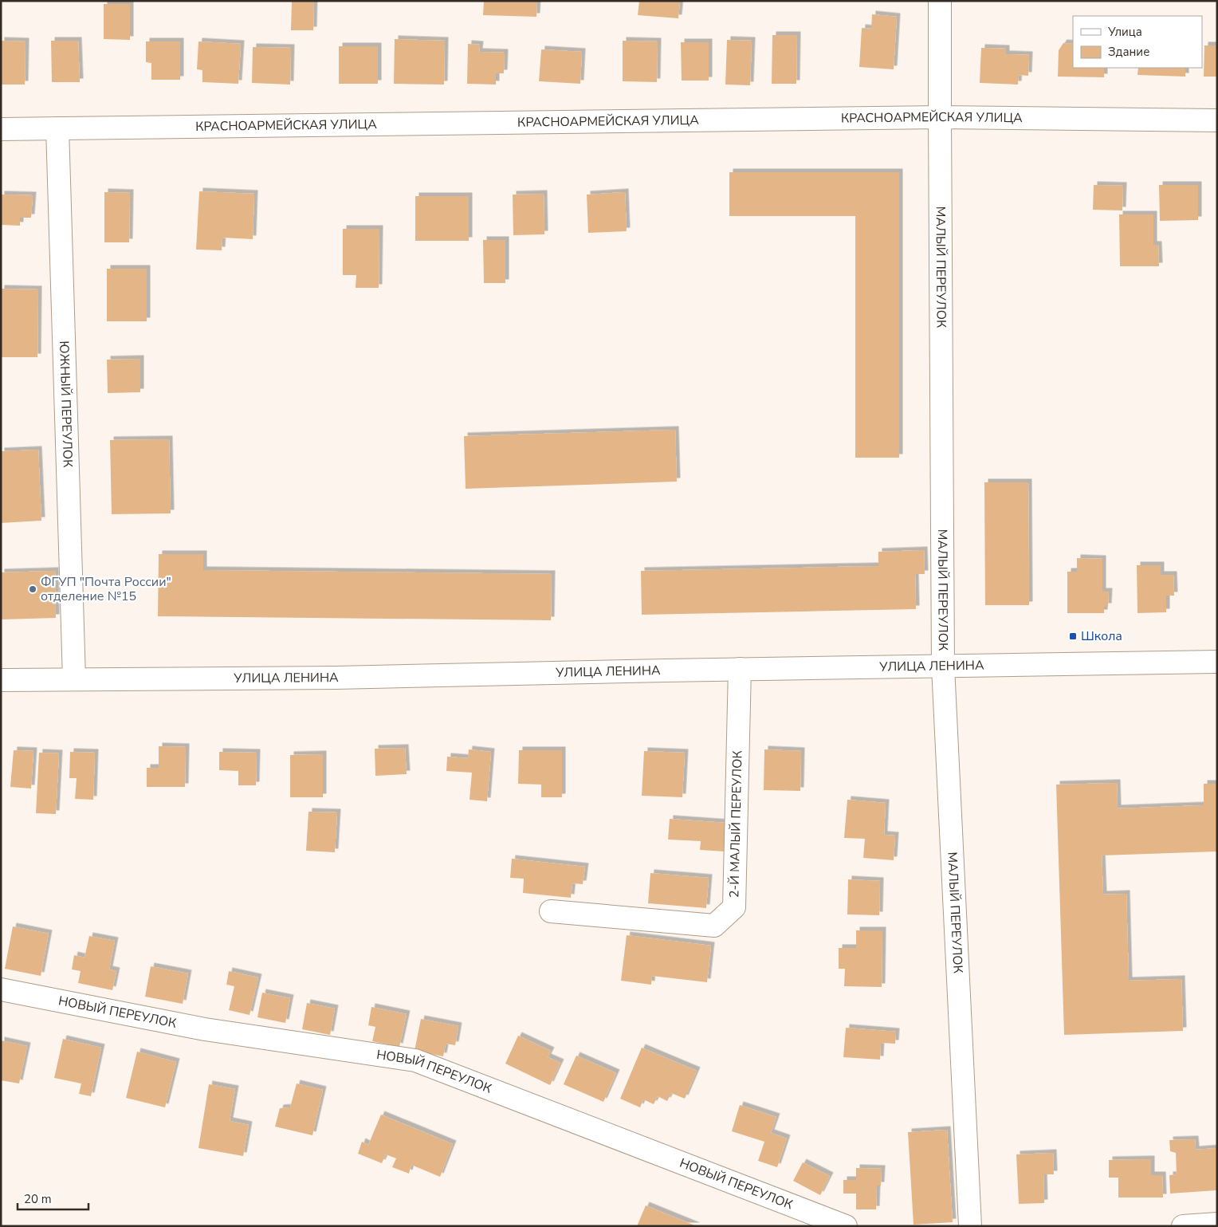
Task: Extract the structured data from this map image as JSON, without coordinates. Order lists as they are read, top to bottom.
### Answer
{
  "streets": {
    "street": [
      "КРАСНОАРМЕЙСКАЯ УЛИЦА",
      "МАЛЫЙ ПЕРЕУЛОК",
      "ЮЖНЫЙ ПЕРЕУЛОК",
      "УЛИЦА ЛЕНИНА",
      "2-Й МАЛЫЙ ПЕРЕУЛОК",
      "НОВЫЙ ПЕРЕУЛОК"
    ]
  },
  "crossings": [
    ["КРАСНОАРМЕЙСКАЯ УЛИЦА", "МАЛЫЙ ПЕРЕУЛОК"],
    ["КРАСНОАРМЕЙСКАЯ УЛИЦА", "ЮЖНЫЙ ПЕРЕУЛОК"],
    ["МАЛЫЙ ПЕРЕУЛОК", "УЛИЦА ЛЕНИНА"],
    ["ЮЖНЫЙ ПЕРЕУЛОК", "УЛИЦА ЛЕНИНА"],
    ["УЛИЦА ЛЕНИНА", "2-Й МАЛЫЙ ПЕРЕУЛОК"]
  ],
  "places": {
    "other": ["ФГУП \"Почта России\" отделение №15"],
    "transit": ["Школа"]
  },
  "legend": ["Улица", "Здание"],
  "scale_bar": "20 m"
}
